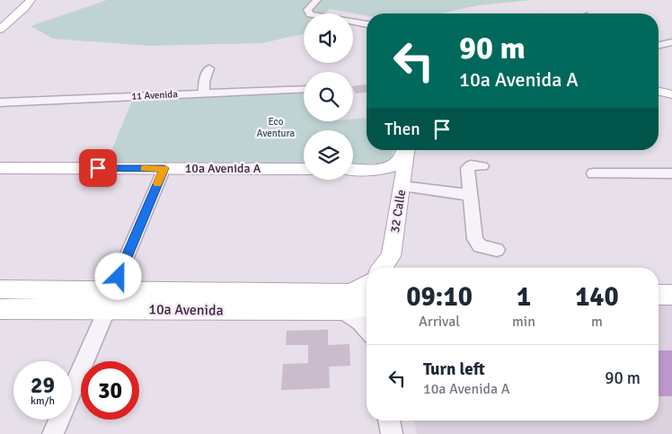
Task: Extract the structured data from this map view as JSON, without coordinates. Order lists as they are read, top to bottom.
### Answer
{
  "streets": {
    "main road": ["10a Avenida A", "32 Calle", "10a Avenida"],
    "street": ["11 Avenida"]
  },
  "parks": ["Eco Aventura"],
  "page": {
    "turn": ["90 m", "10a Avenida A"],
    "then": "Then",
    "eta": [
      "09:10",
      "Arrival",
      "1",
      "min",
      "140",
      "m"
    ],
    "list": [
      {
        "name": "Turn left",
        "note": "10a Avenida A",
        "value": "90 m"
      }
    ],
    "speed": "29 km/h",
    "limit": "30"
  }
}
